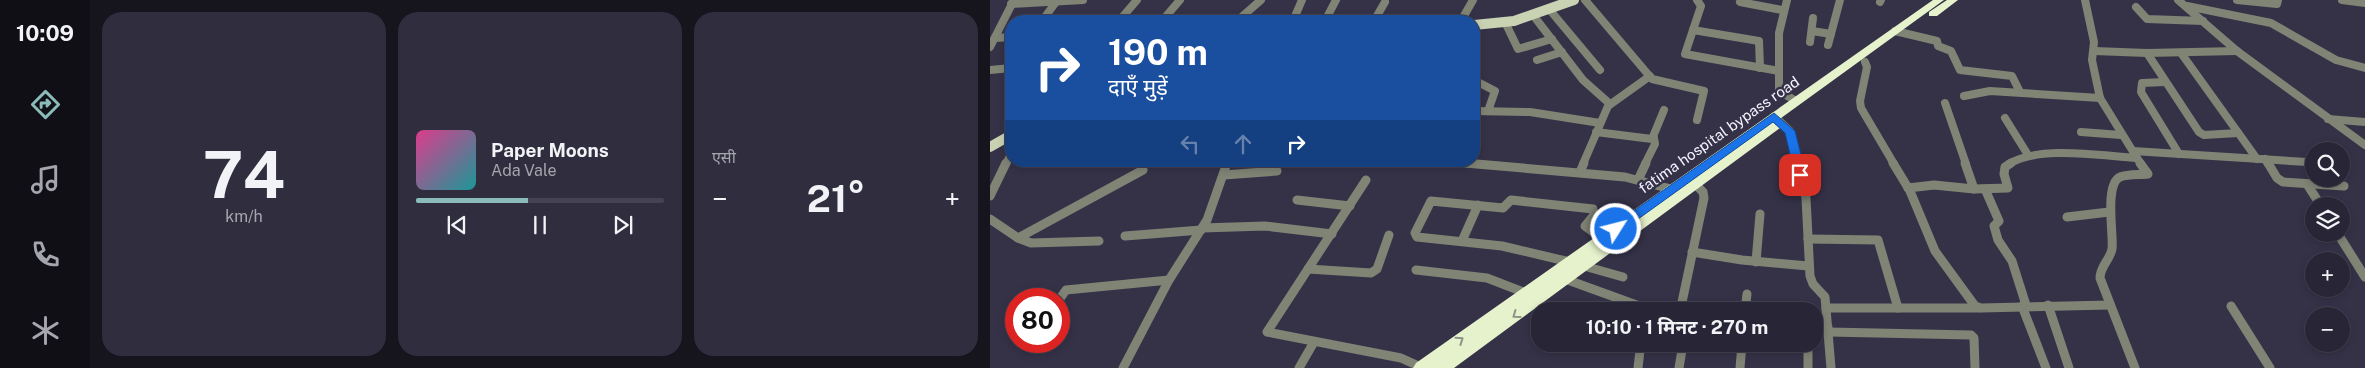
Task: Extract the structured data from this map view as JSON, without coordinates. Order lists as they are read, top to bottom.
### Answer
{
  "streets": {
    "highway": ["fatima hospital bypass road"]
  },
  "page": {
    "tabs": "10:09",
    "tile": [
      ["74", "km/h"],
      "एसी"
    ],
    "turn": ["190 m", "दाएँ मुड़ें"],
    "song": ["Paper Moons", "Ada Vale"],
    "map_buttons": ["+", "−"],
    "heat": ["−", "21°", "+"],
    "limit": "80",
    "trip": "10:10 · 1 मिनट · 270 m"
  }
}
